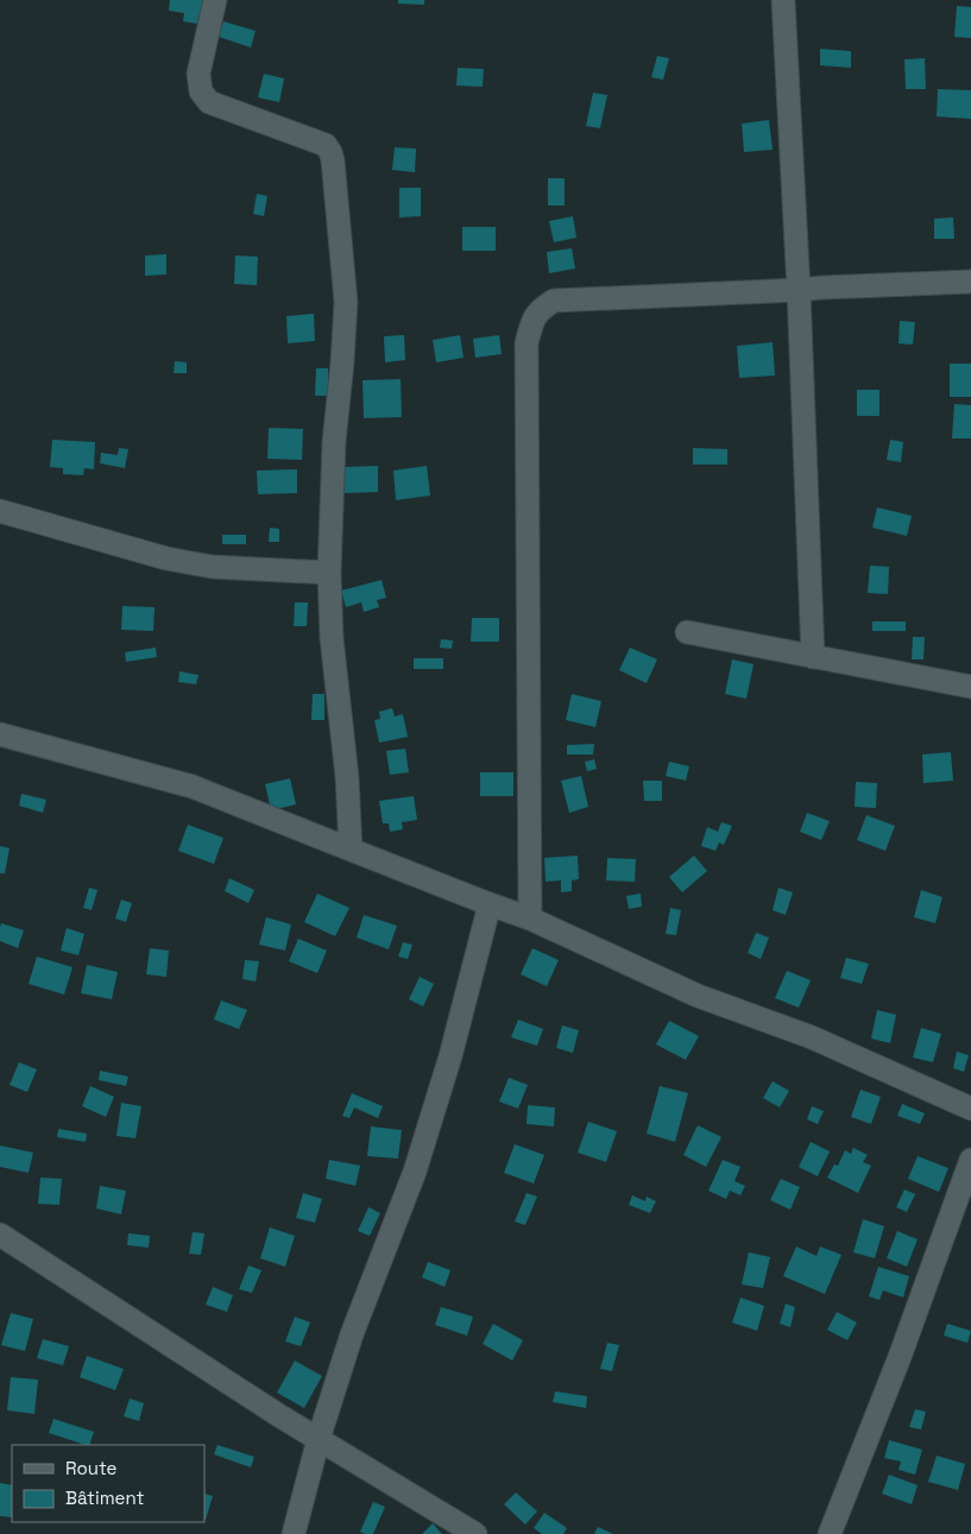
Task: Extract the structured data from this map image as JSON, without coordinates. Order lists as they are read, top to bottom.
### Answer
{
  "legend": ["Route", "Bâtiment"]
}
